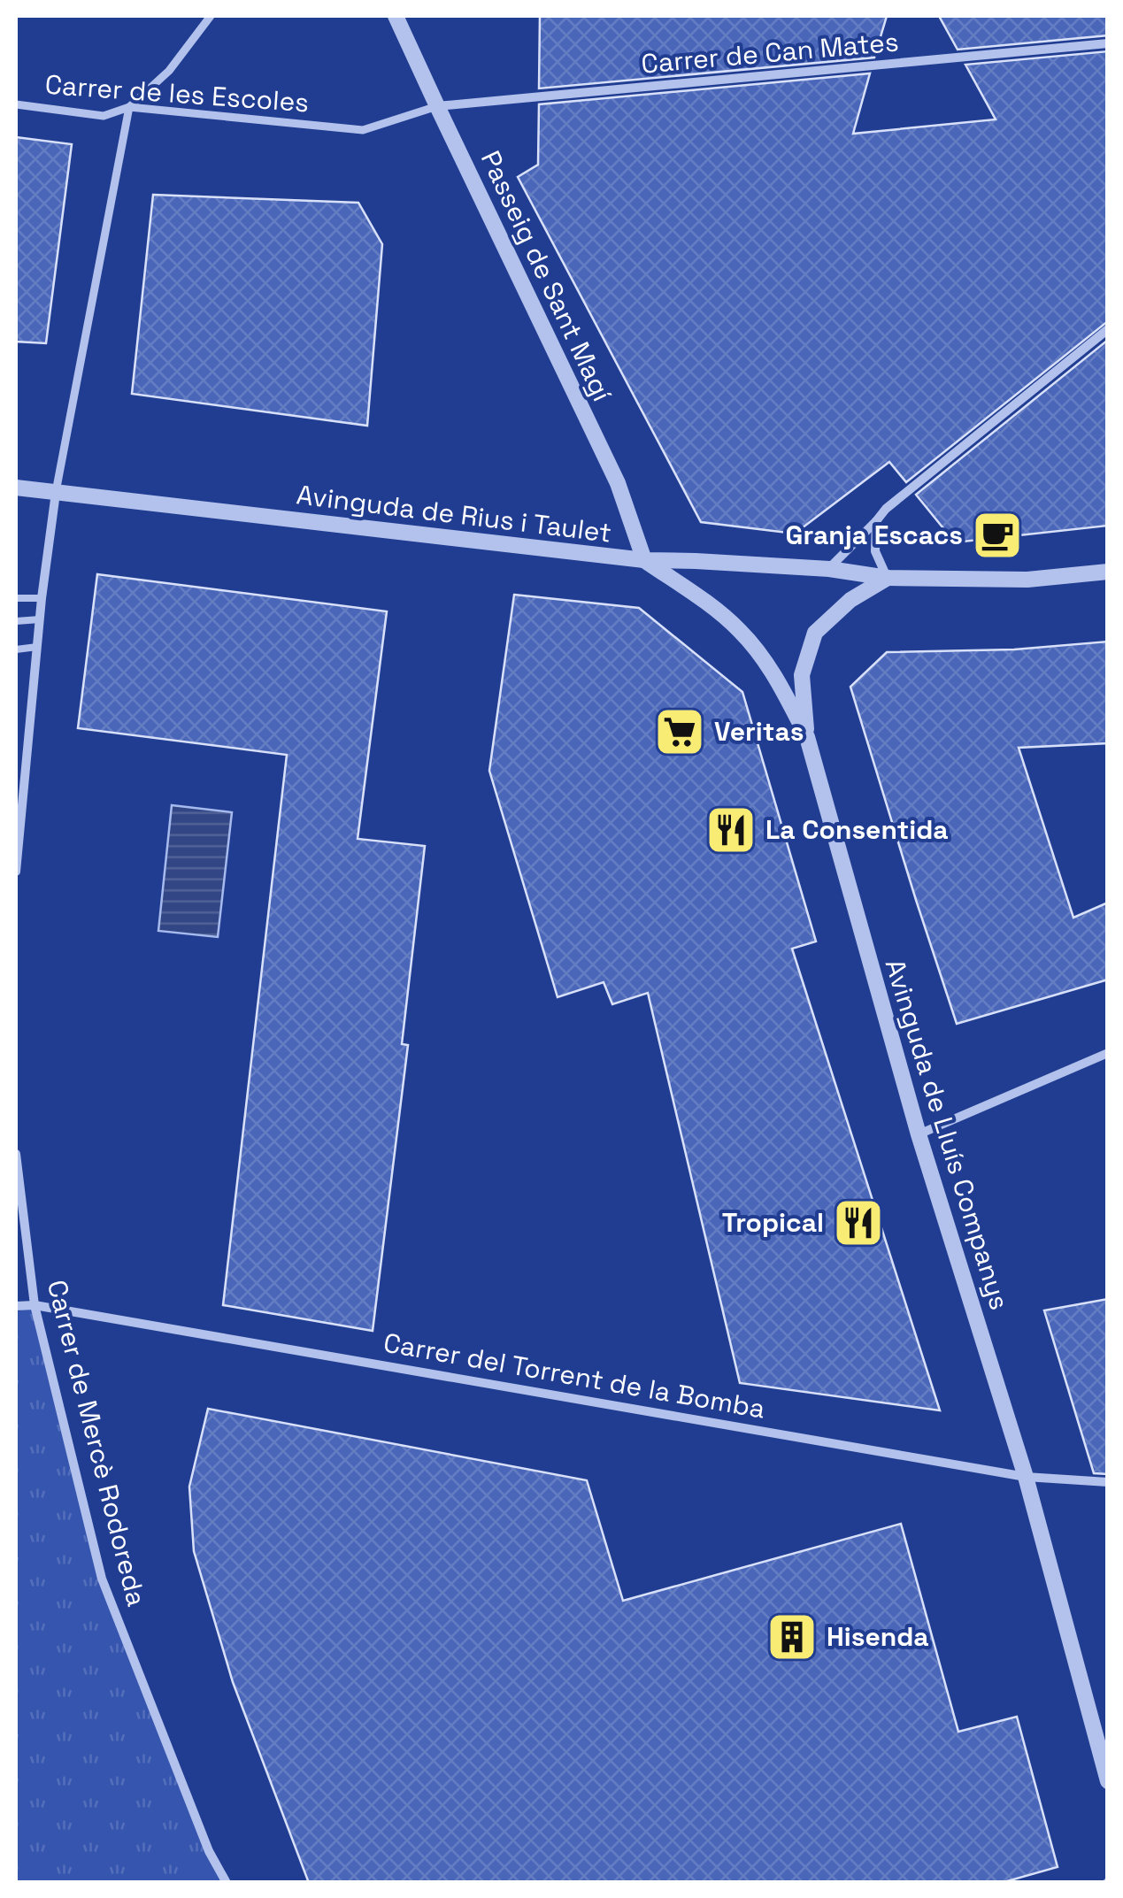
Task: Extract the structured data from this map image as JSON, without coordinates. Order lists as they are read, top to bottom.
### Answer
{
  "streets": {
    "street": [
      "Carrer de Can Mates",
      "Carrer de les Escoles",
      "Passeig de Sant Magí",
      "Avinguda de Rius i Taulet",
      "Avinguda de Lluís Companys",
      "Carrer del Torrent de la Bomba",
      "Carrer de Mercè Rodoreda"
    ]
  },
  "crossings": [
    ["Carrer de Can Mates", "Carrer de les Escoles"],
    ["Carrer de Can Mates", "Passeig de Sant Magí"],
    ["Carrer de les Escoles", "Passeig de Sant Magí"],
    ["Passeig de Sant Magí", "Avinguda de Rius i Taulet"],
    ["Passeig de Sant Magí", "Avinguda de Lluís Companys"],
    ["Avinguda de Rius i Taulet", "Avinguda de Lluís Companys"],
    ["Avinguda de Lluís Companys", "Carrer del Torrent de la Bomba"],
    ["Carrer del Torrent de la Bomba", "Carrer de Mercè Rodoreda"]
  ],
  "places": {
    "cafe": ["Granja Escacs"],
    "supermarket": ["Veritas"],
    "restaurant": ["La Consentida", "Tropical"],
    "building": ["Hisenda"]
  }
}
